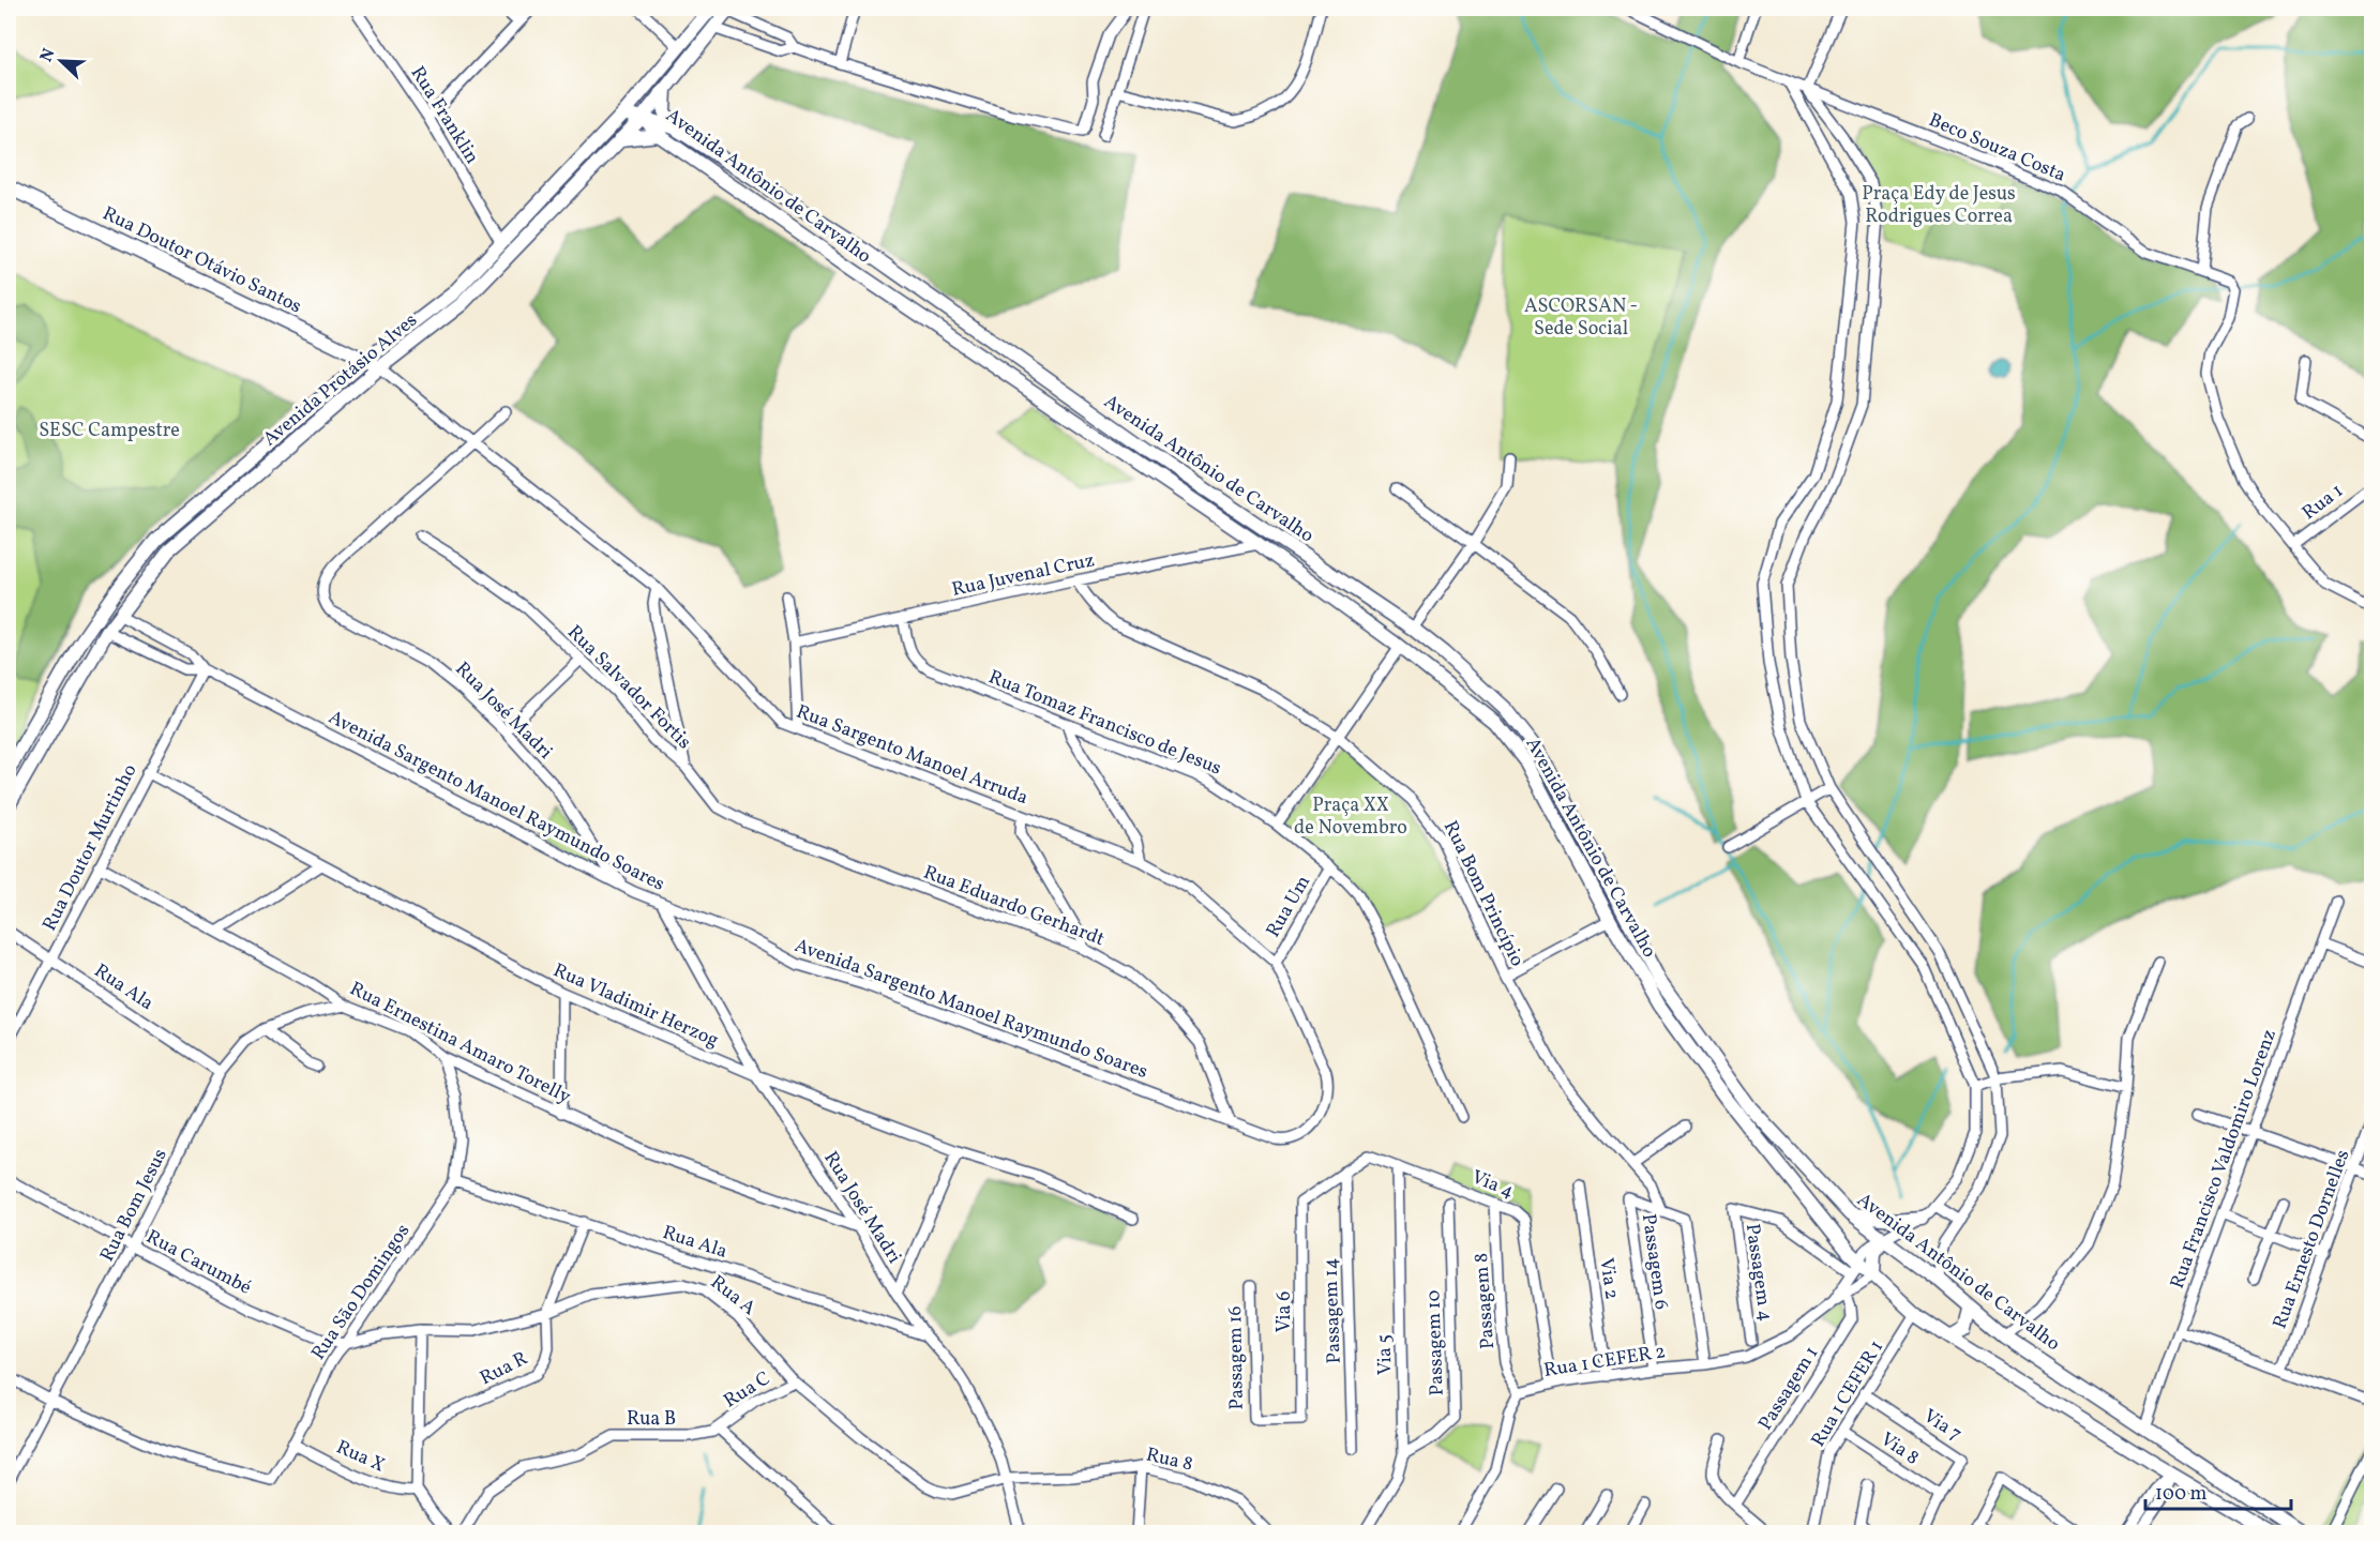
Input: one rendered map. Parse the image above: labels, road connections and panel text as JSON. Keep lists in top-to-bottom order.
{
  "streets": {
    "main road": ["Avenida Antônio de Carvalho", "Rua Doutor Otávio Santos", "Avenida Protásio Alves"],
    "street": [
      "Rua Franklin",
      "Beco Souza Costa",
      "Rua 1",
      "Rua Juvenal Cruz",
      "Rua Salvador Fortis",
      "Rua José Madri",
      "Rua Tomaz Francisco de Jesus",
      "Rua Sargento Manoel Arruda",
      "Avenida Sargento Manoel Raymundo Soares",
      "Rua Doutor Murtinho",
      "Rua Bom Princípio",
      "Rua Eduardo Gerhardt",
      "Rua Um",
      "Rua Ala",
      "Rua Vladimir Herzog",
      "Rua Ernestina Amaro Torelly",
      "Rua Francisco Valdomiro Lorenz",
      "Via 4",
      "Rua Bom Jesus",
      "Rua Ernesto Dornelles",
      "Rua Carumbé",
      "Passagem 6",
      "Passagem 4",
      "Via 2",
      "Rua São Domingos",
      "Rua A",
      "Passagem 8",
      "Passagem 14",
      "Via 6",
      "Passagem 10",
      "Via 5",
      "Passagem 16",
      "Rua 1 CEFER 2",
      "Rua R",
      "Passagem 1",
      "Rua C",
      "Rua 1 CEFER 1",
      "Rua B",
      "Via 7",
      "Via 8",
      "Rua X",
      "Rua 8"
    ]
  },
  "crossings": [
    ["Rua Franklin", "Avenida Protásio Alves"],
    ["Beco Souza Costa", "Rua 1"],
    ["Avenida Antônio de Carvalho", "Avenida Protásio Alves"],
    ["Avenida Antônio de Carvalho", "Rua Juvenal Cruz"],
    ["Avenida Antônio de Carvalho", "Rua Francisco Valdomiro Lorenz"],
    ["Avenida Antônio de Carvalho", "Passagem 4"],
    ["Avenida Antônio de Carvalho", "Rua 1 CEFER 2"],
    ["Avenida Antônio de Carvalho", "Rua 1 CEFER 1"],
    ["Rua Doutor Otávio Santos", "Avenida Protásio Alves"],
    ["Rua Doutor Otávio Santos", "Rua Sargento Manoel Arruda"],
    ["Avenida Protásio Alves", "Rua Sargento Manoel Arruda"],
    ["Avenida Protásio Alves", "Avenida Sargento Manoel Raymundo Soares"],
    ["Rua Juvenal Cruz", "Rua Tomaz Francisco de Jesus"],
    ["Rua Juvenal Cruz", "Rua Bom Princípio"],
    ["Rua Salvador Fortis", "Rua Eduardo Gerhardt"],
    ["Rua José Madri", "Rua Sargento Manoel Arruda"],
    ["Rua José Madri", "Avenida Sargento Manoel Raymundo Soares"],
    ["Rua José Madri", "Rua Ala"],
    ["Rua José Madri", "Rua Vladimir Herzog"],
    ["Rua José Madri", "Rua Ernestina Amaro Torelly"],
    ["Rua José Madri", "Rua A"],
    ["Rua José Madri", "Rua 8"],
    ["Rua Tomaz Francisco de Jesus", "Rua Um"],
    ["Rua Sargento Manoel Arruda", "Avenida Sargento Manoel Raymundo Soares"],
    ["Rua Sargento Manoel Arruda", "Rua Um"],
    ["Avenida Sargento Manoel Raymundo Soares", "Rua Doutor Murtinho"],
    ["Avenida Sargento Manoel Raymundo Soares", "Rua Eduardo Gerhardt"],
    ["Rua Doutor Murtinho", "Rua Ala"],
    ["Rua Doutor Murtinho", "Rua Vladimir Herzog"],
    ["Rua Doutor Murtinho", "Rua Ernestina Amaro Torelly"],
    ["Rua Bom Princípio", "Passagem 6"],
    ["Rua Ala", "Rua Bom Jesus"],
    ["Rua Ala", "Rua São Domingos"],
    ["Rua Ala", "Rua R"],
    ["Rua Ernestina Amaro Torelly", "Rua Bom Jesus"],
    ["Via 4", "Passagem 8"],
    ["Via 4", "Passagem 14"],
    ["Via 4", "Via 6"],
    ["Via 4", "Via 5"],
    ["Via 4", "Rua 1 CEFER 2"],
    ["Rua Bom Jesus", "Rua Carumbé"],
    ["Rua Bom Jesus", "Rua São Domingos"],
    ["Rua Carumbé", "Rua São Domingos"],
    ["Rua Carumbé", "Rua A"],
    ["Passagem 6", "Rua 1 CEFER 2"],
    ["Passagem 4", "Rua 1 CEFER 2"],
    ["Via 2", "Rua 1 CEFER 2"],
    ["Rua São Domingos", "Rua A"],
    ["Rua São Domingos", "Rua X"],
    ["Rua A", "Rua R"],
    ["Rua A", "Rua C"],
    ["Rua A", "Rua 8"],
    ["Passagem 8", "Rua 1 CEFER 2"],
    ["Via 6", "Passagem 16"],
    ["Passagem 10", "Via 5"],
    ["Rua 1 CEFER 2", "Passagem 1"],
    ["Rua C", "Rua B"],
    ["Rua 1 CEFER 1", "Via 7"],
    ["Rua 1 CEFER 1", "Via 8"],
    ["Via 7", "Via 8"]
  ],
  "parks": [
    "Praça Edy de Jesus Rodrigues Correa",
    "ASCORSAN - Sede Social",
    "SESC Campestre",
    "Praça XX de Novembro"
  ],
  "scale_bar": "100 m",
  "north": "top left"
}
